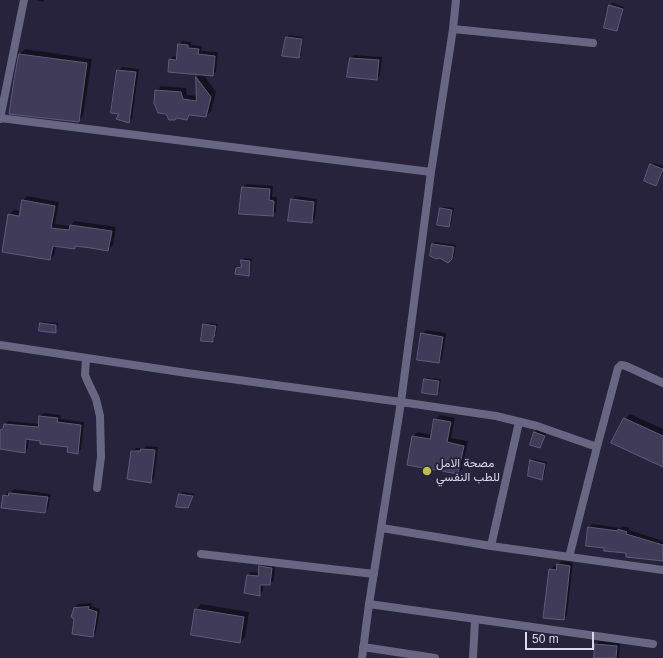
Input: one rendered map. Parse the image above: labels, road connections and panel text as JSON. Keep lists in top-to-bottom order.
{
  "places": ["مصحة الامل للطب النفسي"],
  "scale_bar": "50 m"
}
